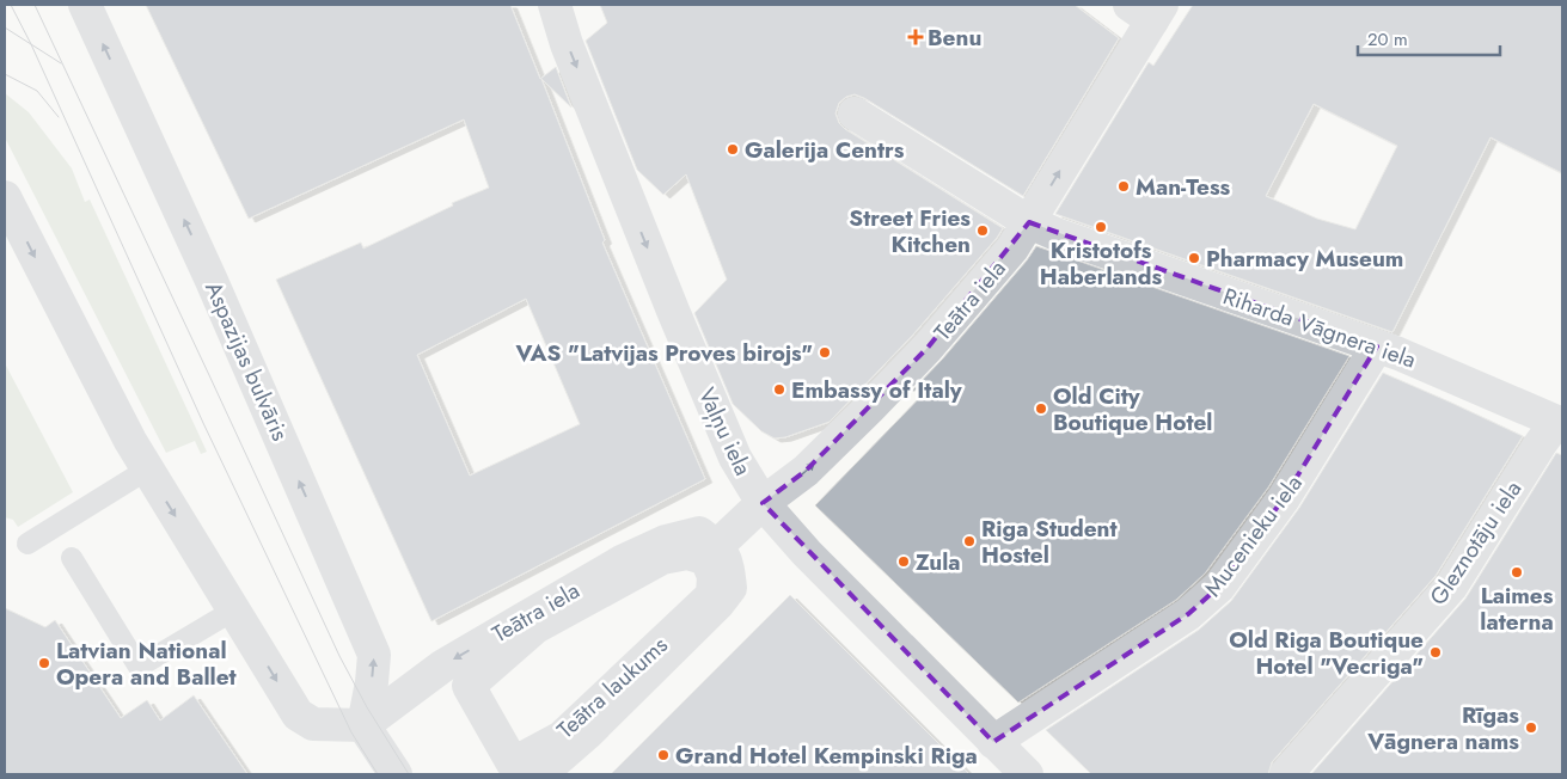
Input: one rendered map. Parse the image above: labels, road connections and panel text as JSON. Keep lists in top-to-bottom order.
{
  "streets": {
    "street": [
      "Teātra iela",
      "Riharda Vāgnera iela",
      "Aspazijas bulvāris",
      "Vaļņu iela",
      "Mucenieku iela",
      "Gleznotāju iela",
      "Teātra laukums"
    ]
  },
  "crossings": [
    ["Teātra iela", "Riharda Vāgnera iela"],
    ["Teātra iela", "Aspazijas bulvāris"],
    ["Teātra iela", "Vaļņu iela"],
    ["Riharda Vāgnera iela", "Mucenieku iela"],
    ["Riharda Vāgnera iela", "Gleznotāju iela"],
    ["Vaļņu iela", "Mucenieku iela"]
  ],
  "one_way": ["Vaļņu iela"],
  "places": {
    "health": ["Benu"],
    "other": [
      "Galerija Centrs",
      "Man-Tess",
      "Kristotofs Haberlands",
      "Street Fries Kitchen",
      "Pharmacy Museum",
      "VAS \"Latvijas Proves birojs\"",
      "Embassy of Italy",
      "Old City Boutique Hotel",
      "Riga Student Hostel",
      "Zula",
      "Laimes laterna",
      "Old Riga Boutique Hotel \"Vecriga\"",
      "Latvian National Opera and Ballet",
      "Rīgas Vāgnera nams",
      "Grand Hotel Kempinski Riga"
    ]
  },
  "scale_bar": "20 m"
}
